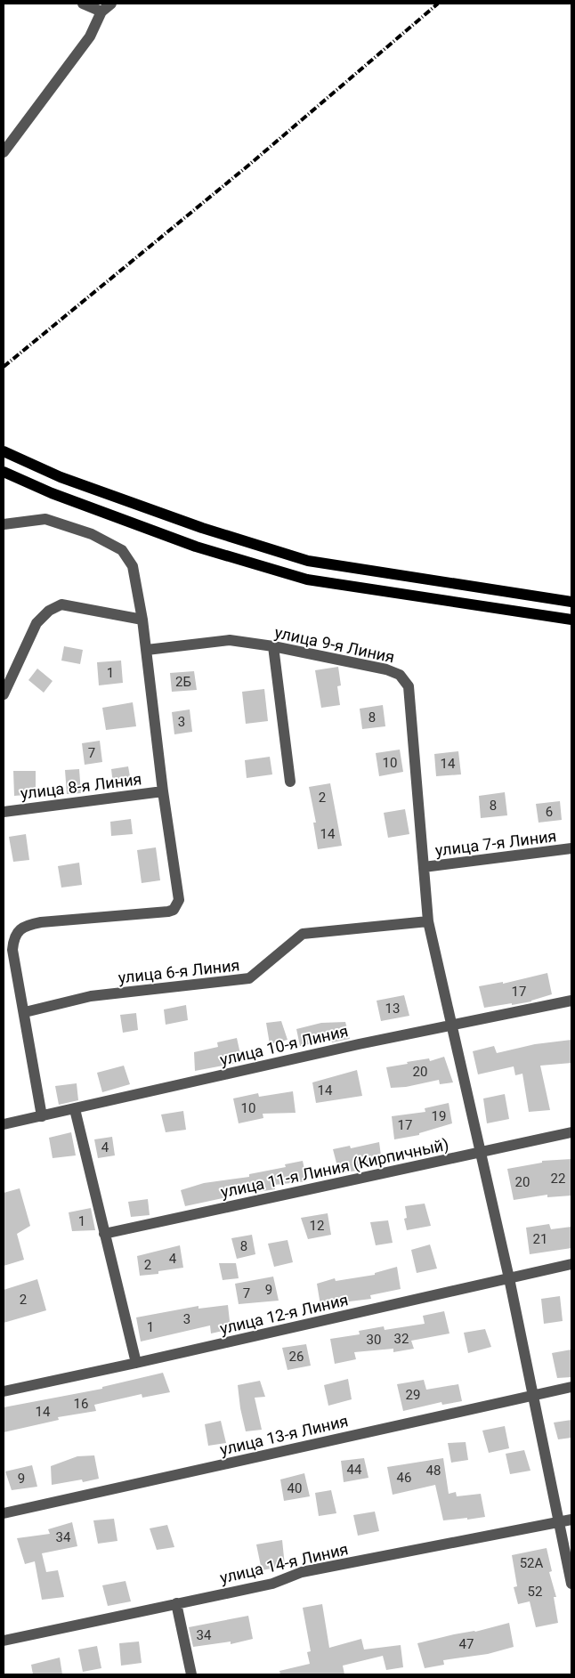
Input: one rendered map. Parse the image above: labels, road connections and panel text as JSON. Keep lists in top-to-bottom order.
{
  "streets": {
    "street": [
      "улица 9-я Линия",
      "улица 8-я Линия",
      "улица 7-я Линия",
      "улица 6-я Линия",
      "улица 10-я Линия",
      "улица 11-я Линия (Кирпичный)",
      "улица 12-я Линия",
      "улица 13-я Линия",
      "улица 14-я Линия"
    ]
  },
  "crossings": [
    ["улица 9-я Линия", "улица 7-я Линия"],
    ["улица 9-я Линия", "улица 6-я Линия"]
  ],
  "house_numbers": [
    "1",
    "2Б",
    "8",
    "3",
    "7",
    "10",
    "14",
    "2",
    "8",
    "6",
    "14",
    "17",
    "13",
    "20",
    "14",
    "10",
    "19",
    "17",
    "4",
    "22",
    "20",
    "1",
    "12",
    "21",
    "8",
    "4",
    "2",
    "9",
    "7",
    "2",
    "3",
    "1",
    "32",
    "30",
    "26",
    "29",
    "16",
    "14",
    "44",
    "48",
    "46",
    "9",
    "40",
    "34",
    "52А",
    "52",
    "34",
    "47"
  ]
}
